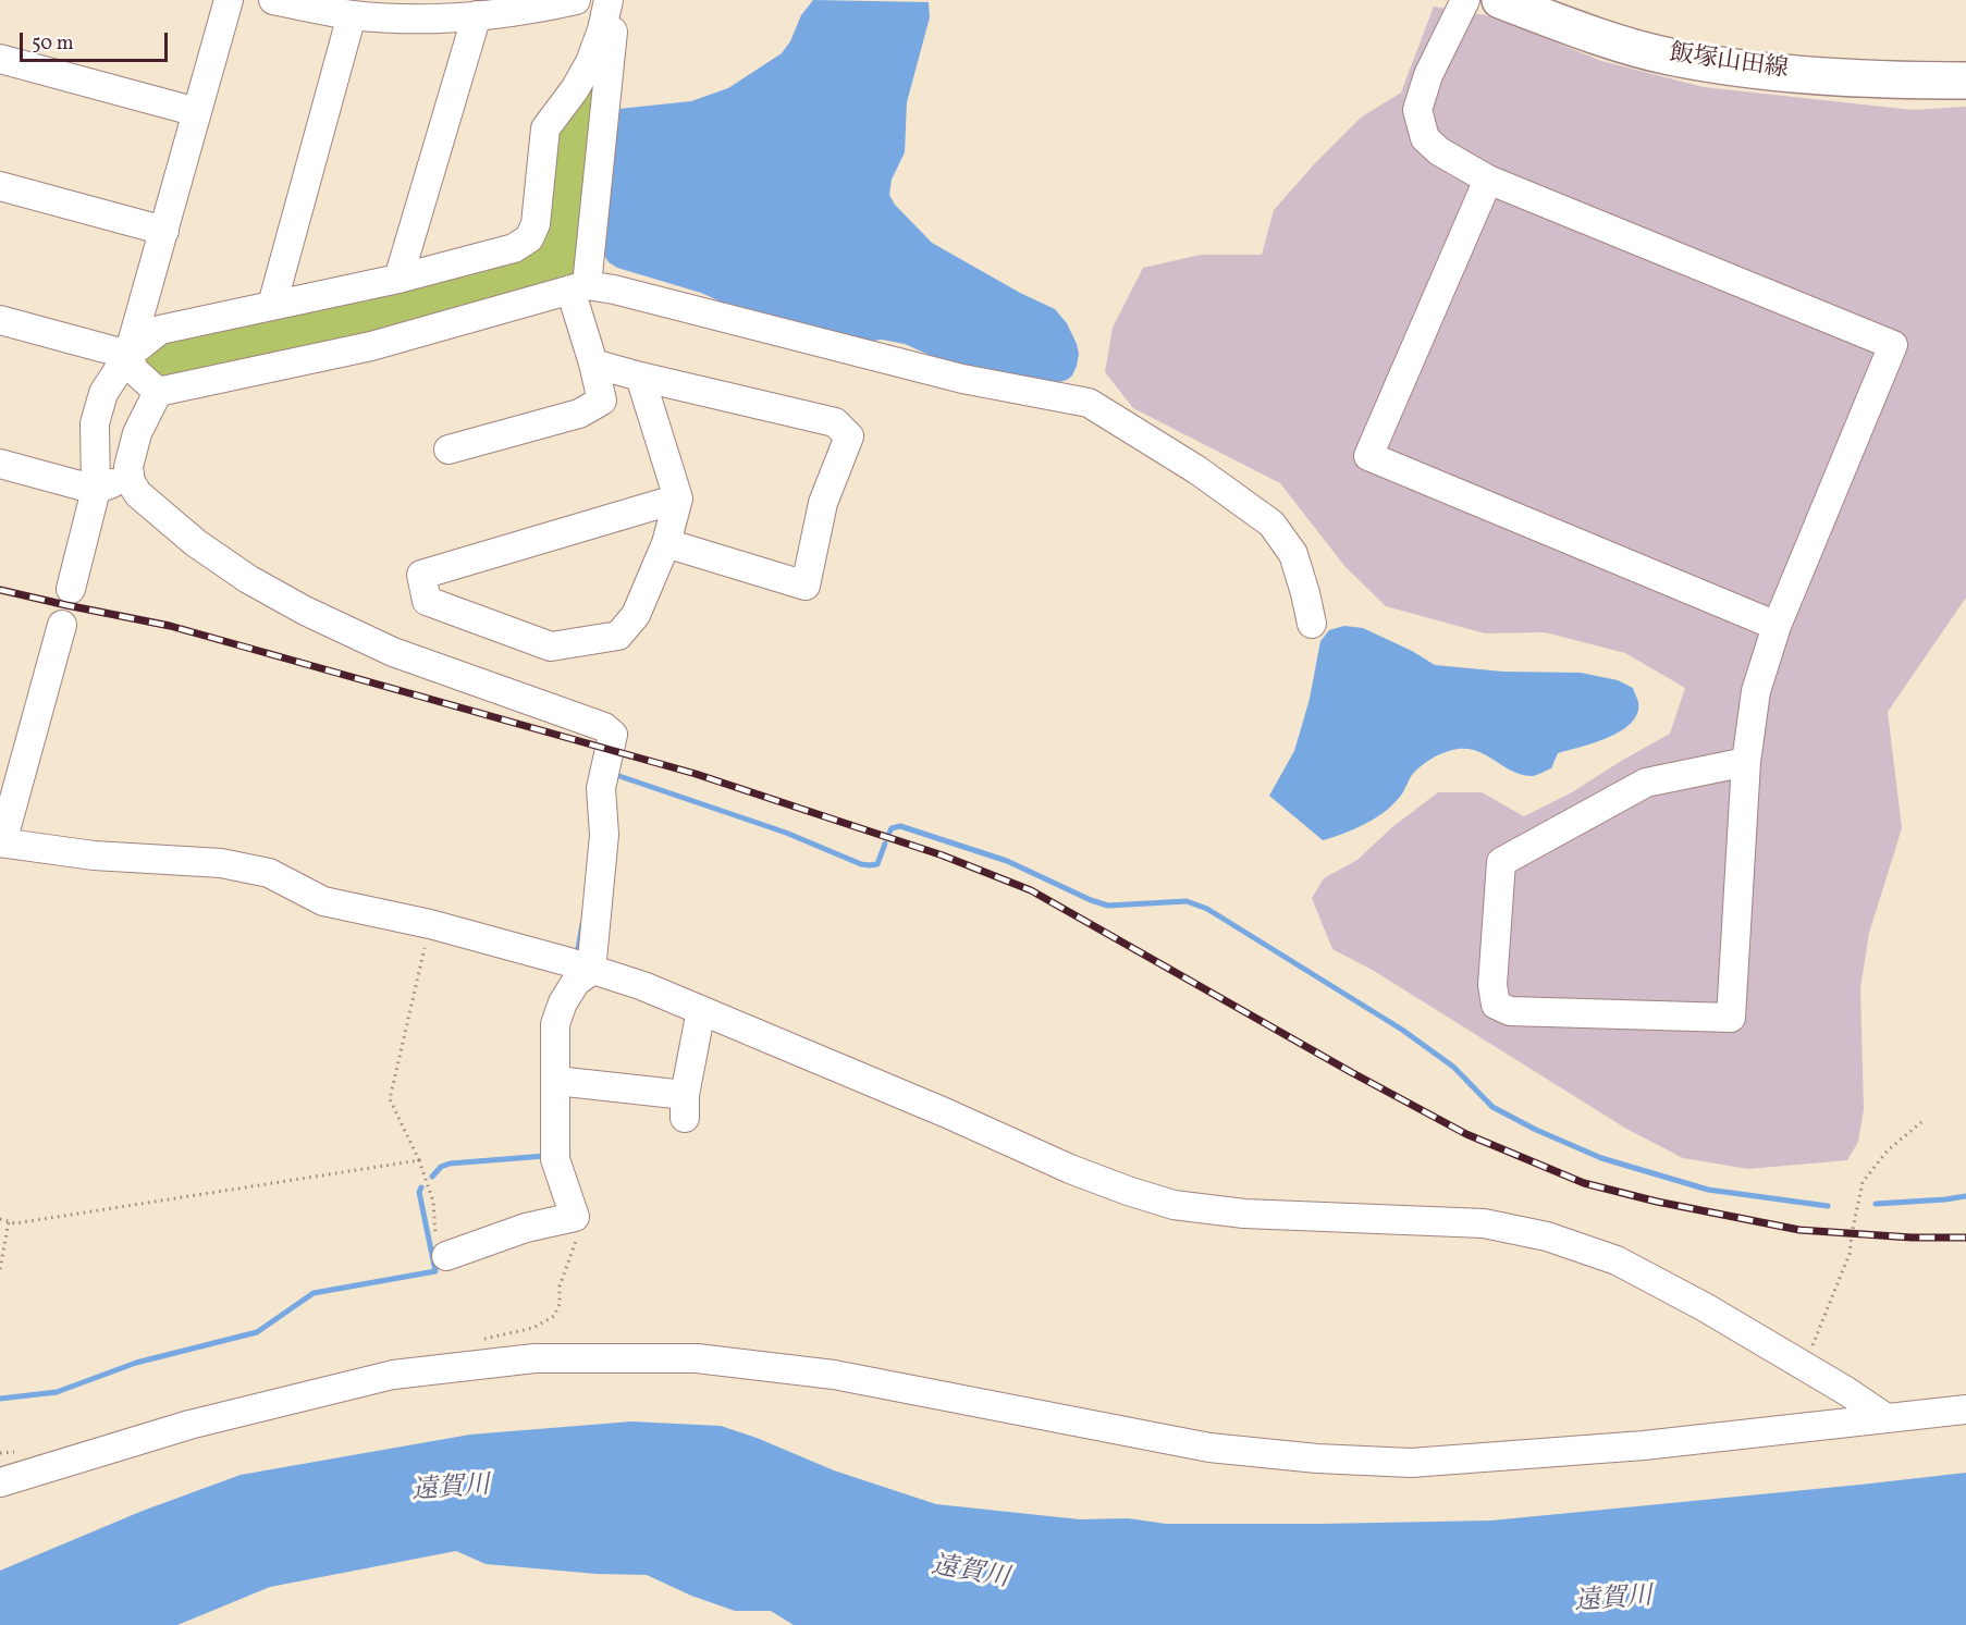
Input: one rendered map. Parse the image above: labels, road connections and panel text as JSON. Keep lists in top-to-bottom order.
{
  "streets": {
    "main road": ["飯塚山田線"]
  },
  "water": ["遠賀川"],
  "scale_bar": "50 m"
}
